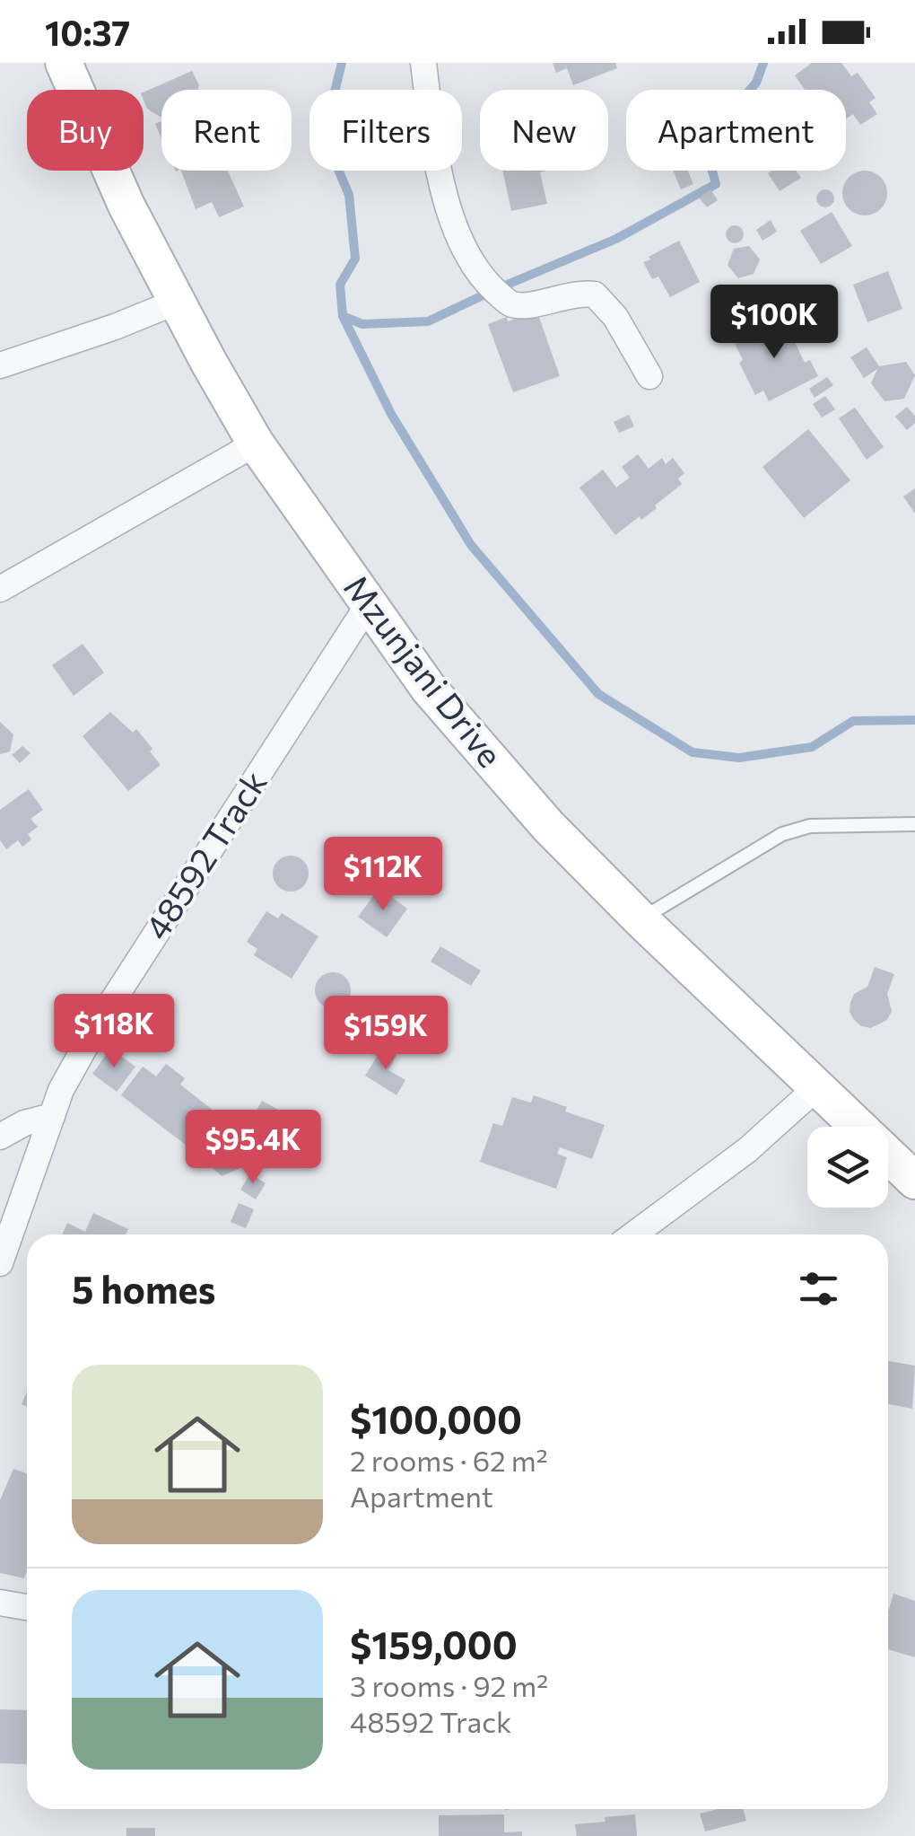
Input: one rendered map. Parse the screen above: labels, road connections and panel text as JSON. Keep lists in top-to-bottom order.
{
  "streets": {
    "main road": ["Mzunjani Drive"],
    "street": ["48592 Track"]
  },
  "crossings": [
    ["Mzunjani Drive", "48592 Track"]
  ],
  "page": {
    "status": "10:37",
    "chip": [
      "Buy",
      "Rent",
      "Filters",
      "New",
      "Apartment"
    ],
    "price": [
      "$100K",
      "$112K",
      "$118K",
      "$159K",
      "$95.4K"
    ],
    "heading": "5 homes",
    "list": [
      {
        "name": "$100,000",
        "note": "2 rooms · 62 m² · Apartment"
      },
      {
        "name": "$159,000",
        "note": "3 rooms · 92 m² · 48592 Track"
      }
    ]
  }
}
